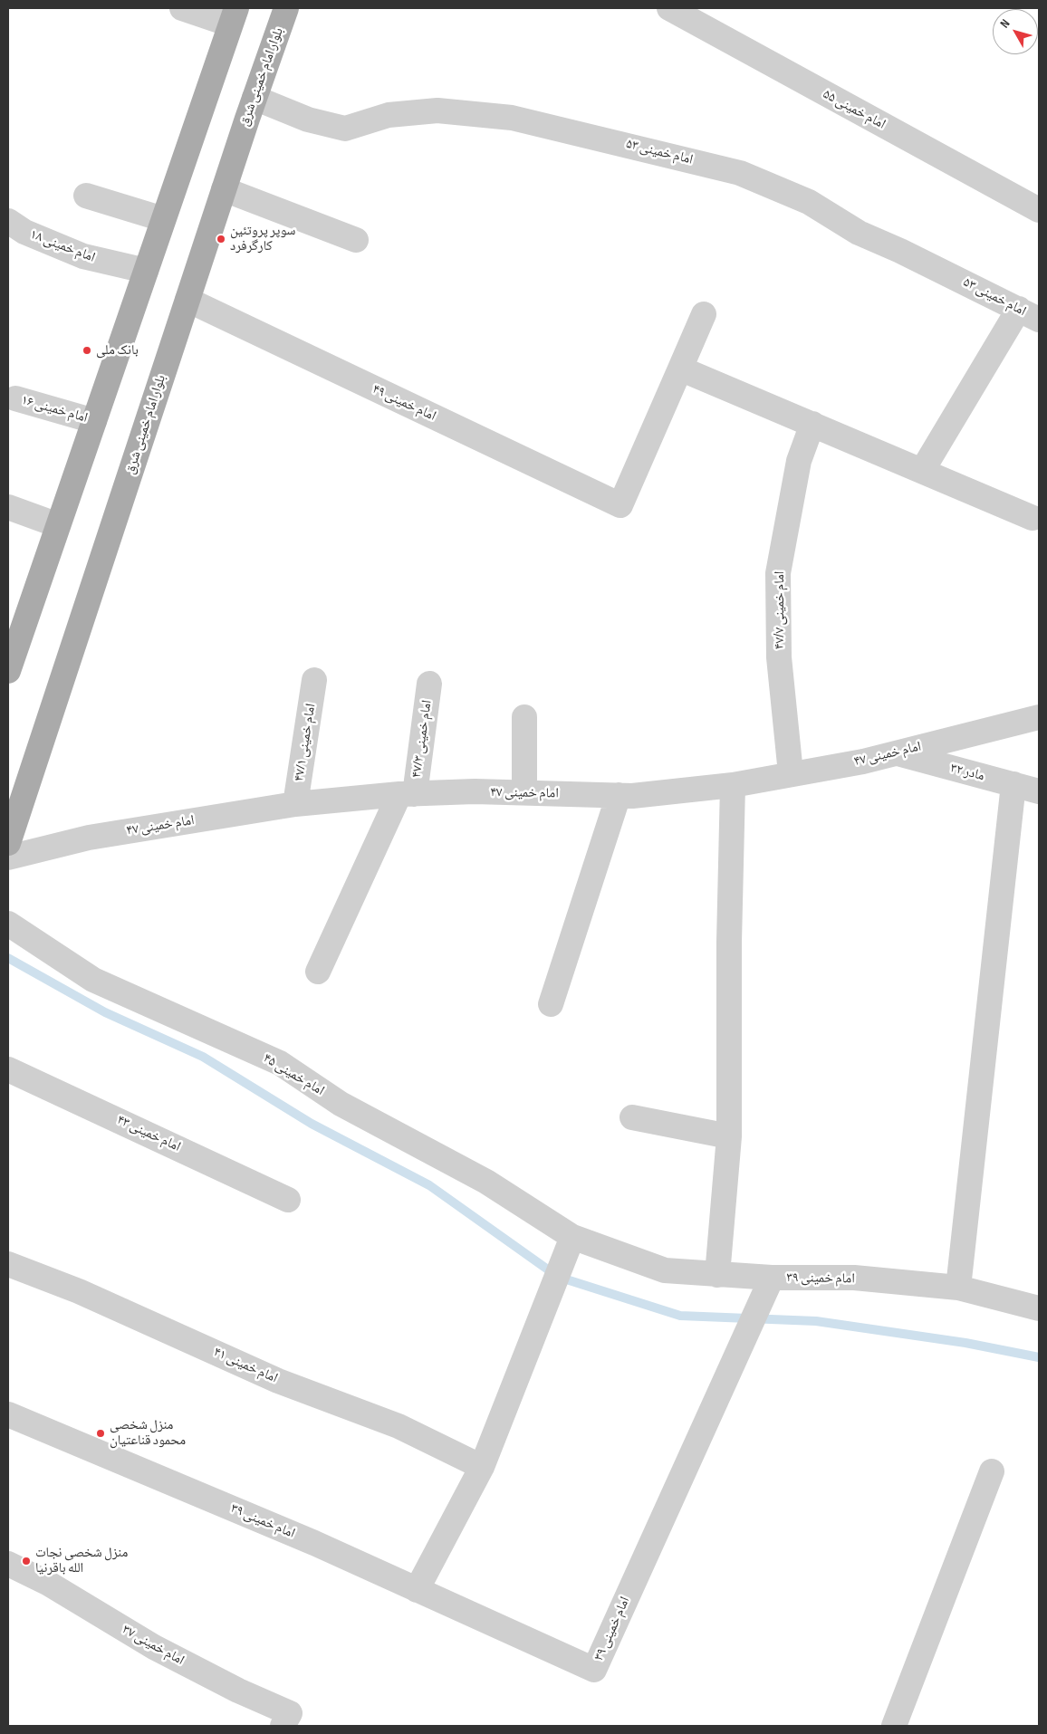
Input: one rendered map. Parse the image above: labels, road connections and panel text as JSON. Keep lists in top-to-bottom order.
{
  "streets": {
    "main road": ["بلوار امام خمینی شرق"],
    "street": [
      "امام خمینی ۵۵",
      "امام خمینی ۵۳",
      "امام خمینی ۱۸",
      "امام خمینی ۴۹",
      "امام خمینی ۱۶",
      "امام خمینی ۴۷/۷",
      "امام خمینی ۴۷/۳",
      "امام خمینی ۴۷/۱",
      "امام خمینی ۴۷",
      "مادر ۳۲",
      "امام خمینی ۴۵",
      "امام خمینی ۴۳",
      "امام خمینی ۳۹",
      "امام خمینی ۴۱",
      "امام خمینی ۳۷"
    ]
  },
  "crossings": [
    ["بلوار امام خمینی شرق", "امام خمینی ۵۳"],
    ["بلوار امام خمینی شرق", "امام خمینی ۴۹"],
    ["امام خمینی ۴۷/۷", "امام خمینی ۴۷"],
    ["امام خمینی ۴۷/۳", "امام خمینی ۴۷"],
    ["امام خمینی ۴۷/۱", "امام خمینی ۴۷"],
    ["امام خمینی ۴۷", "مادر ۳۲"],
    ["امام خمینی ۴۵", "امام خمینی ۳۹"]
  ],
  "places": [
    "سوپر پروتئین کارگرفرد",
    "بانک ملی",
    "منزل شخصی محمود قناعتیان",
    "منزل شخصی نجات الله باقرنیا"
  ],
  "north": "top left"
}
